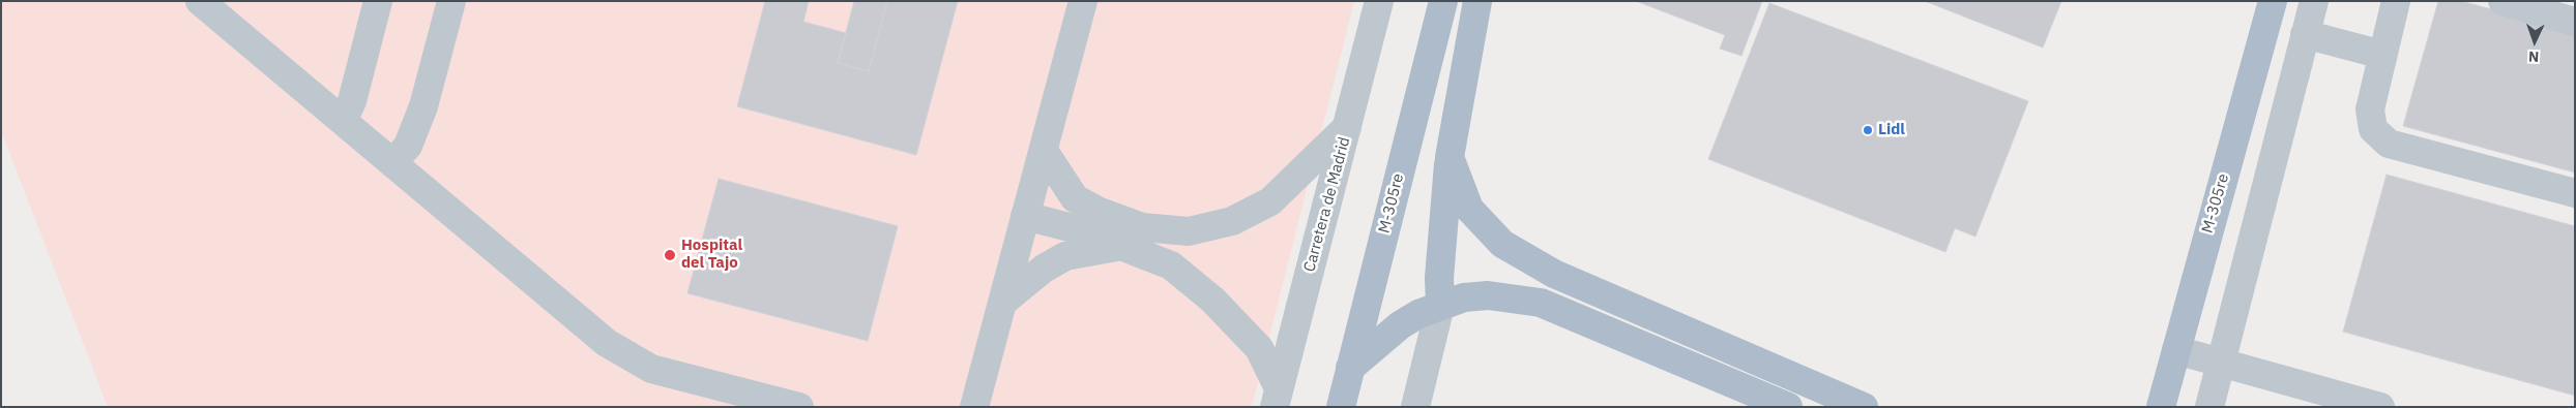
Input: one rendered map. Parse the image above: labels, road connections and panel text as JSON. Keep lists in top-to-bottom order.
{
  "streets": {
    "main road": ["M-305re"],
    "lane": ["Carretera de Madrid"]
  },
  "places": ["Lidl", "Hospital del Tajo"],
  "north": "bottom"
}
